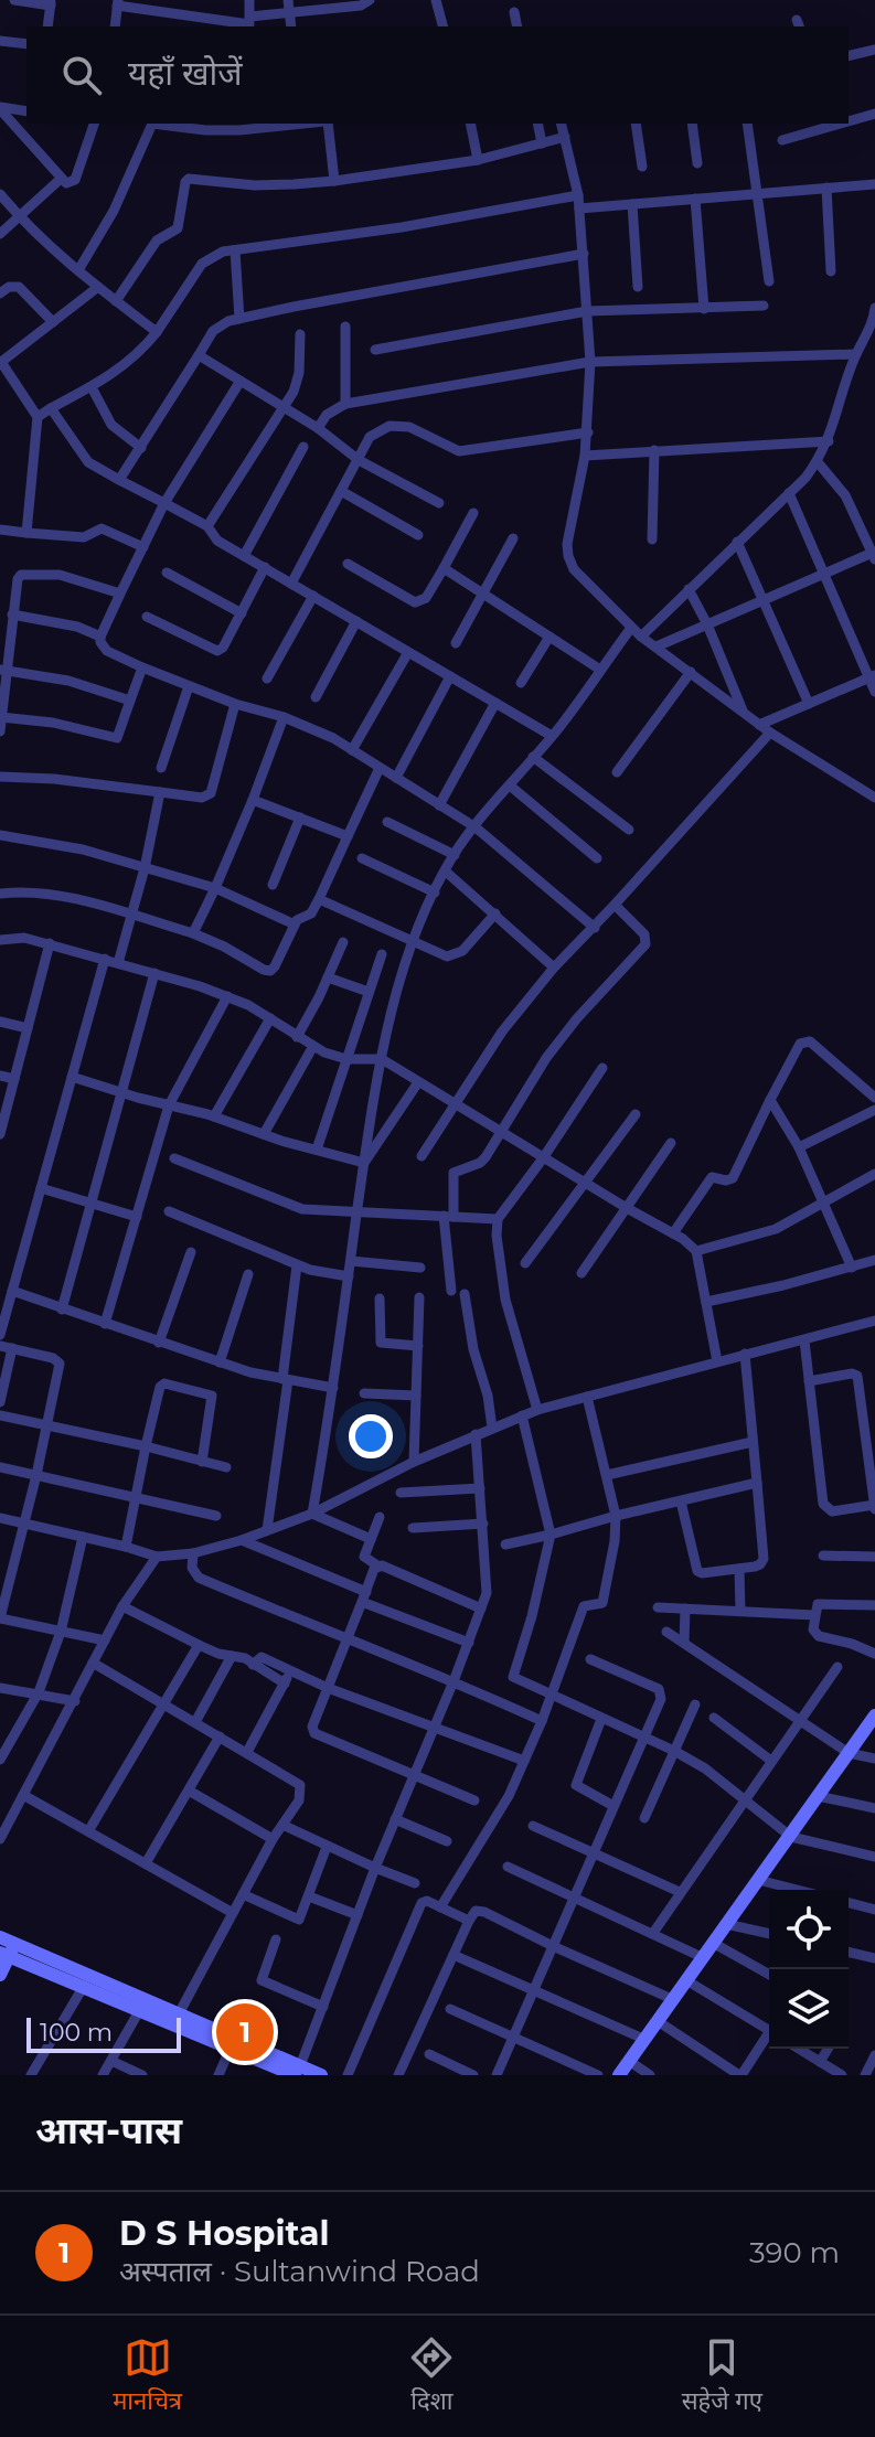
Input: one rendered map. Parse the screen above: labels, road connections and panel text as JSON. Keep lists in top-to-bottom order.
{
  "scale_bar": "100 m",
  "page": {
    "search": "यहाँ खोजें",
    "pins": "1",
    "scale": "100 m",
    "heading": "आस-पास",
    "list": [
      {
        "mark": "1",
        "name": "D S Hospital",
        "note": "अस्पताल · Sultanwind Road",
        "value": "390 m"
      }
    ],
    "nav": ["मानचित्र", "दिशा", "सहेजे गए"]
  }
}
